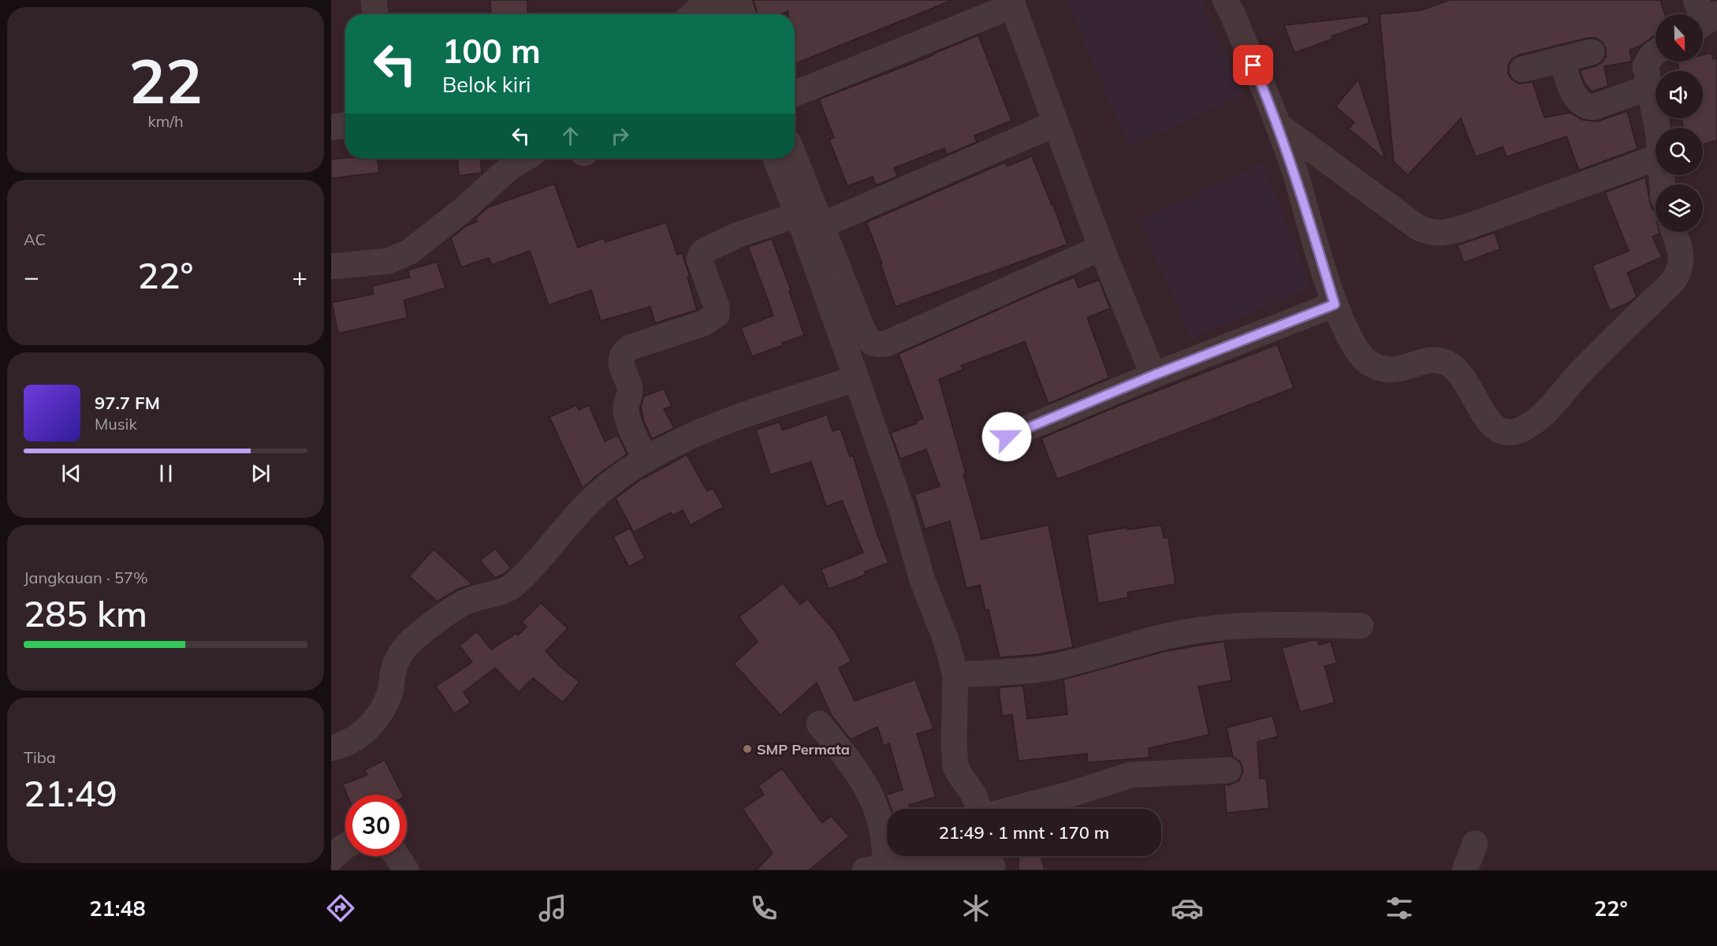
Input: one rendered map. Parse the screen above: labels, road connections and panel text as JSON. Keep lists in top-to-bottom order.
{
  "places": ["SMP Permata"],
  "north": "bottom",
  "page": {
    "tile": [
      ["22", "km/h"],
      "AC",
      ["Jangkauan · 57%", "285 km"],
      ["Tiba", "21:49"]
    ],
    "turn": ["100 m", "Belok kiri"],
    "heat": ["−", "22°", "+"],
    "song": ["97.7 FM", "Musik"],
    "limit": "30",
    "trip": "21:49 · 1 mnt · 170 m",
    "tabs": ["21:48", "22°"]
  }
}
